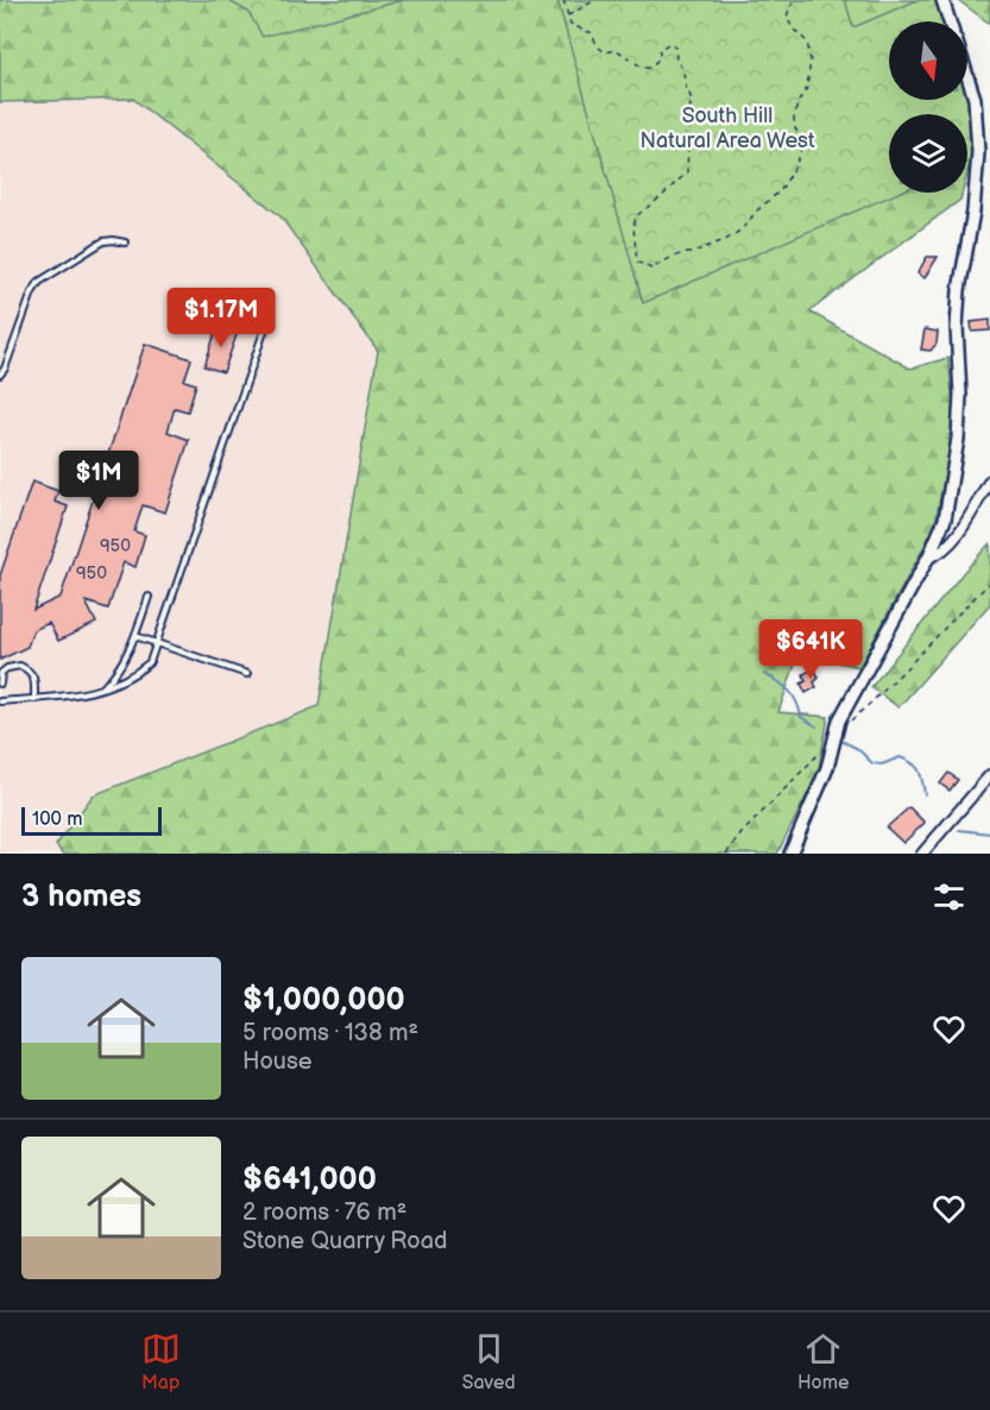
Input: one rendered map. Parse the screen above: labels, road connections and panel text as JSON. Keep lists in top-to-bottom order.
{
  "parks": ["South Hill Natural Area West"],
  "house_numbers": ["950", "950"],
  "scale_bar": "100 m",
  "north": "bottom",
  "page": {
    "price": ["$1.17M", "$1M", "$641K"],
    "scale": "100 m",
    "heading": "3 homes",
    "list": [
      {
        "name": "$1,000,000",
        "note": "5 rooms · 138 m² · House"
      },
      {
        "name": "$641,000",
        "note": "2 rooms · 76 m² · Stone Quarry Road"
      }
    ],
    "tabs": ["Map", "Saved", "Home"]
  }
}
